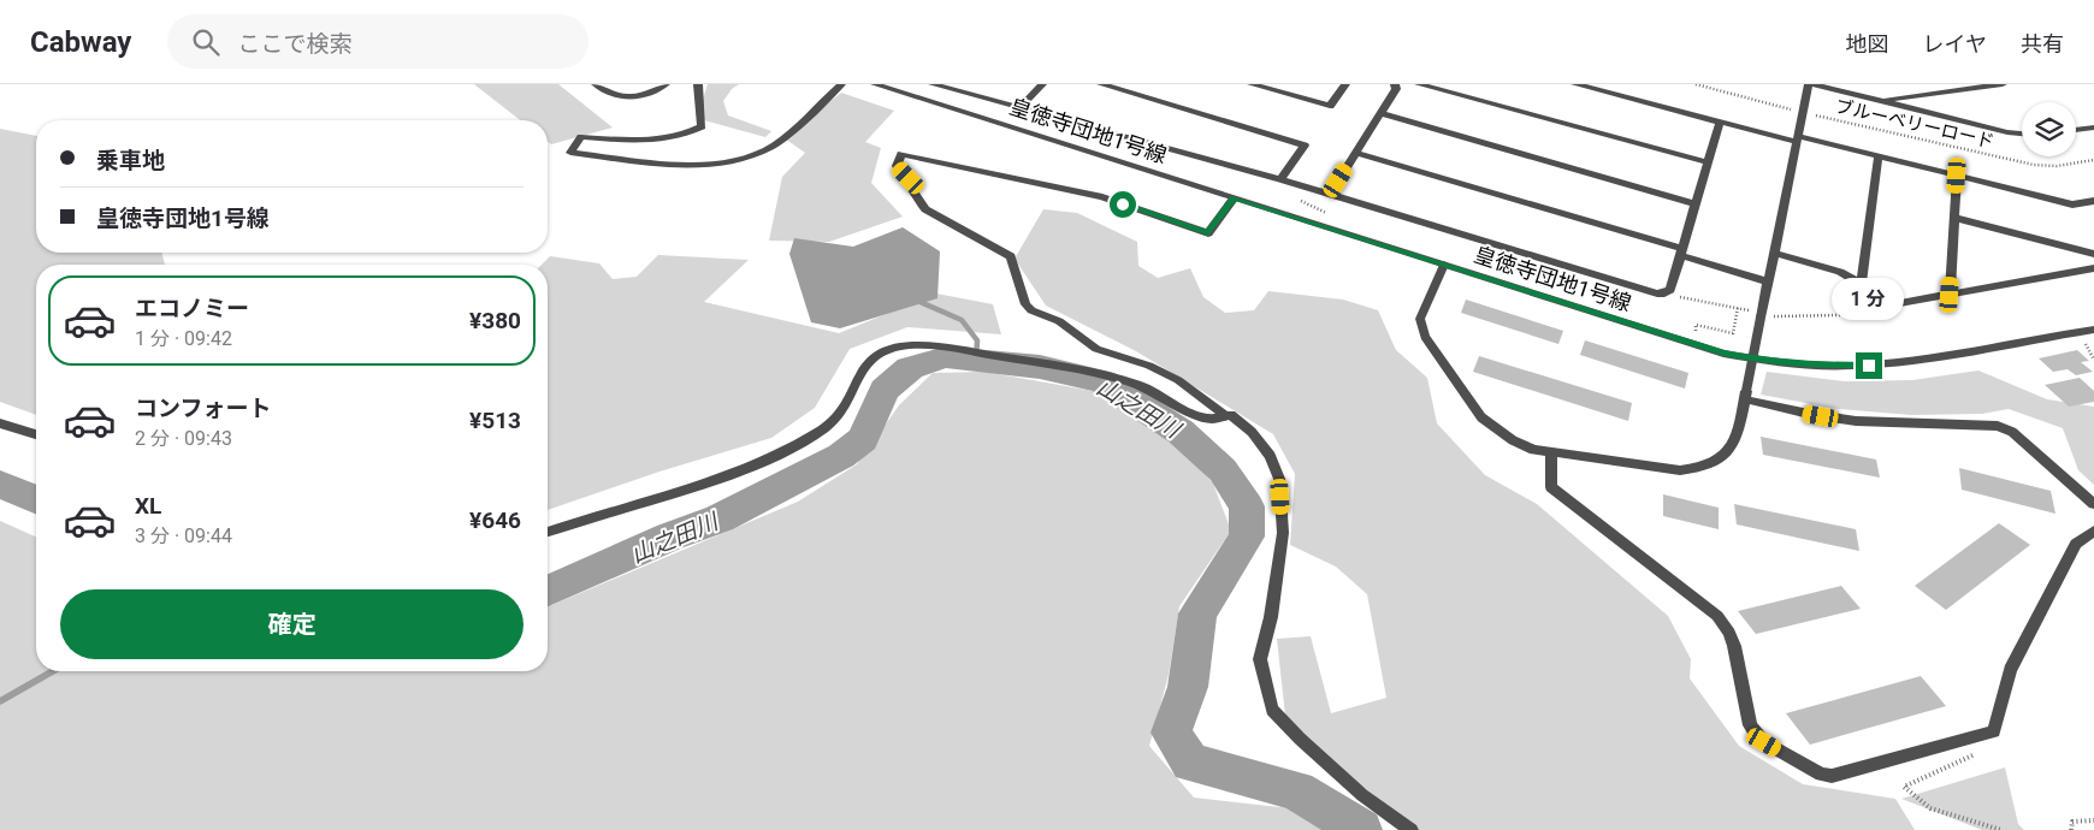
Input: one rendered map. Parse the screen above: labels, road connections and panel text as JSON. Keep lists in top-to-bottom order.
{
  "streets": {
    "street": ["皇徳寺団地1号線"],
    "path": ["ブルーベリーロード"]
  },
  "water": ["山之田川"],
  "page": {
    "header": "Cabway",
    "search": "ここで検索",
    "nav": ["地図", "レイヤ", "共有"],
    "banner": ["乗車地", "皇徳寺団地1号線"],
    "list": [
      {
        "name": "エコノミー",
        "note": "1 分 · 09:42",
        "value": "¥380"
      },
      {
        "name": "コンフォート",
        "note": "2 分 · 09:43",
        "value": "¥513"
      },
      {
        "name": "XL",
        "note": "3 分 · 09:44",
        "value": "¥646"
      }
    ],
    "bubble": "1 分",
    "buttons": "確定"
  }
}
